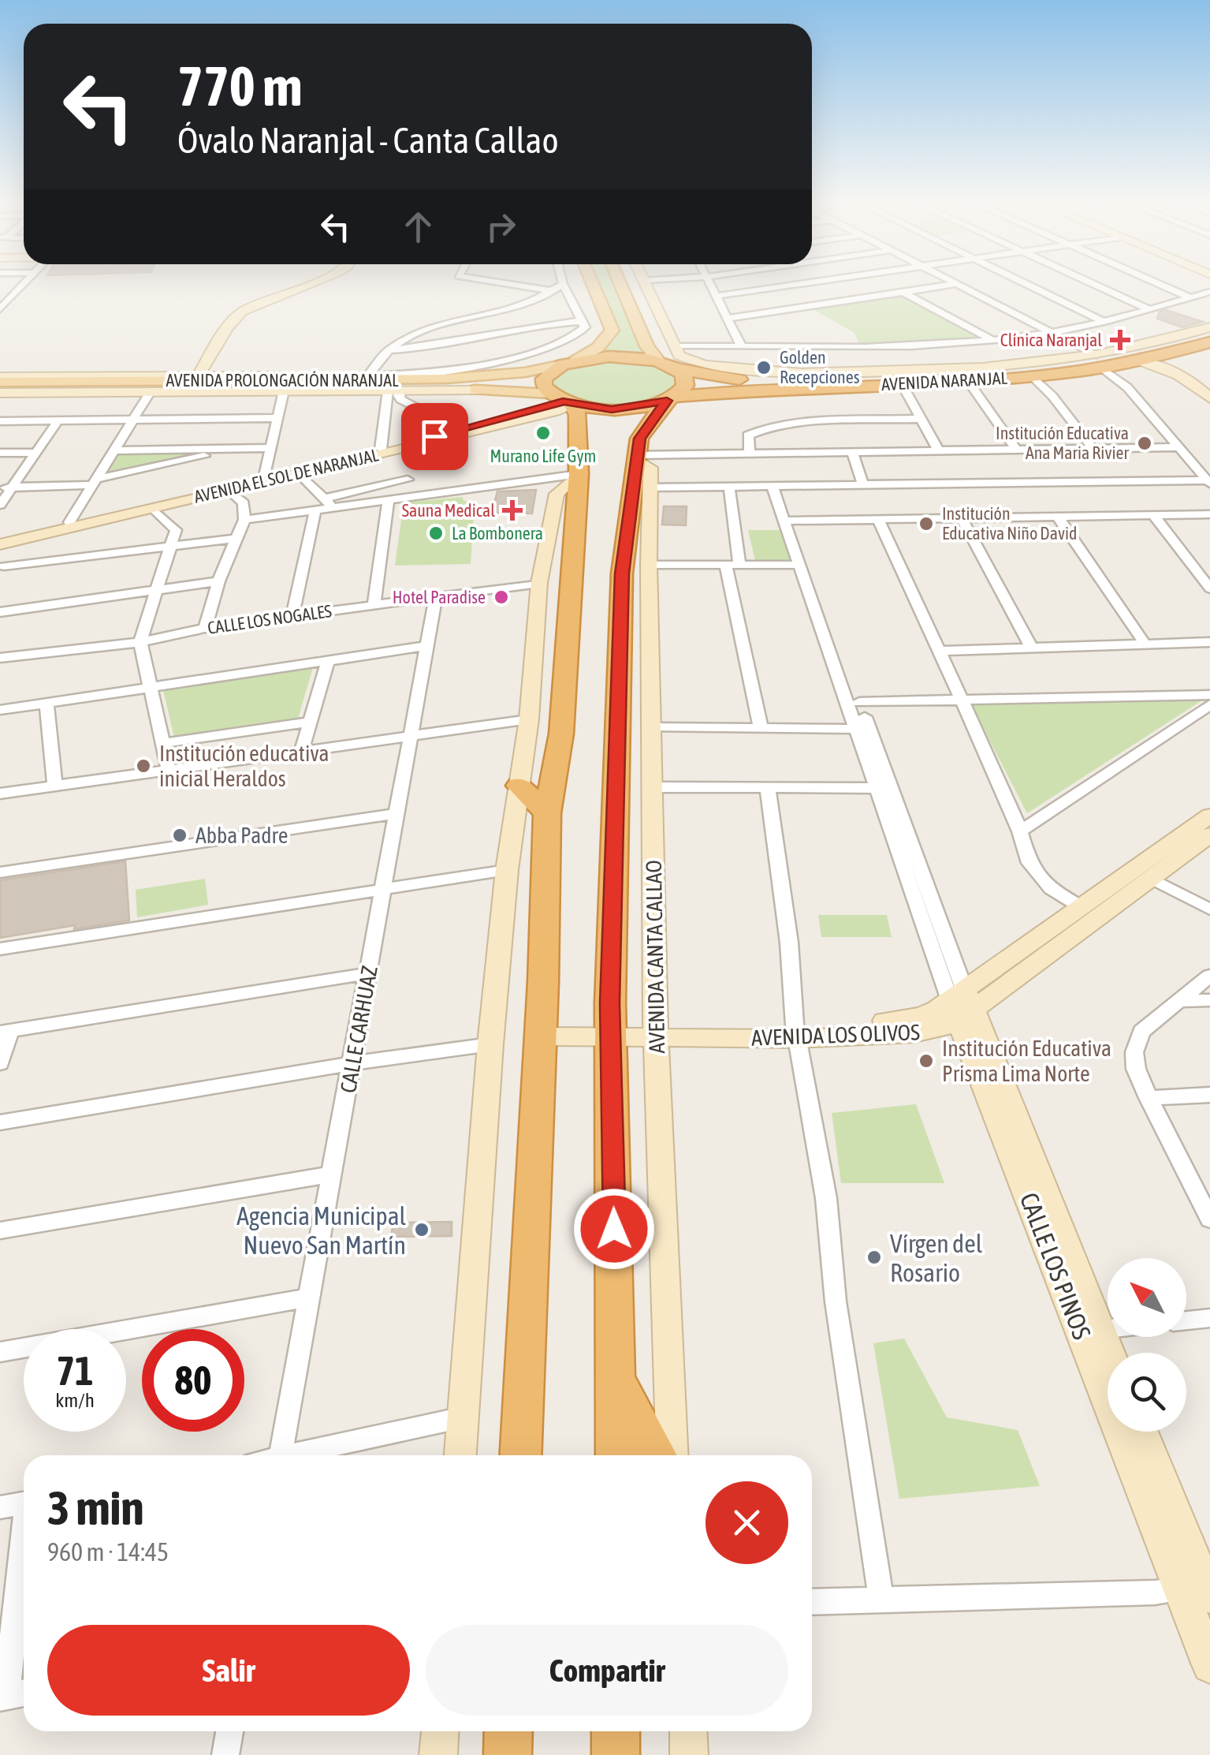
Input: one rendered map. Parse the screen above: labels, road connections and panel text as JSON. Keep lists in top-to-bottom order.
{
  "streets": {
    "highway": ["AVENIDA NARANJAL", "AVENIDA CANTA CALLAO"],
    "main road": ["AVENIDA PROLONGACIÓN NARANJAL"],
    "street": [
      "AVENIDA EL SOL DE NARANJAL",
      "CALLE LOS NOGALES",
      "CALLE CARHUAZ",
      "AVENIDA LOS OLIVOS",
      "CALLE LOS PINOS"
    ]
  },
  "crossings": [
    ["AVENIDA PROLONGACIÓN NARANJAL", "AVENIDA NARANJAL"],
    ["AVENIDA PROLONGACIÓN NARANJAL", "AVENIDA EL SOL DE NARANJAL"],
    ["AVENIDA NARANJAL", "AVENIDA EL SOL DE NARANJAL"],
    ["AVENIDA NARANJAL", "AVENIDA CANTA CALLAO"],
    ["CALLE LOS NOGALES", "CALLE CARHUAZ"],
    ["AVENIDA CANTA CALLAO", "AVENIDA LOS OLIVOS"],
    ["AVENIDA LOS OLIVOS", "CALLE LOS PINOS"]
  ],
  "places": {
    "health": ["Clínica Naranjal", "Sauna Medical"],
    "other": [
      "Golden Recepciones",
      "Murano Life Gym",
      "Institución Educativa Ana Maria Rivier",
      "Institución Educativa Niño David",
      "La Bombonera",
      "Hotel Paradise",
      "Institución educativa inicial Heraldos",
      "Abba Padre",
      "Institución Educativa Prisma Lima Norte",
      "Agencia Municipal Nuevo San Martín",
      "Vírgen del Rosario"
    ]
  },
  "north": "top left",
  "page": {
    "turn": ["770 m", "Óvalo Naranjal - Canta Callao"],
    "speed": "71 km/h",
    "limit": "80",
    "heading": ["3 min", "960 m · 14:45"],
    "buttons": ["Salir", "Compartir"]
  }
}
